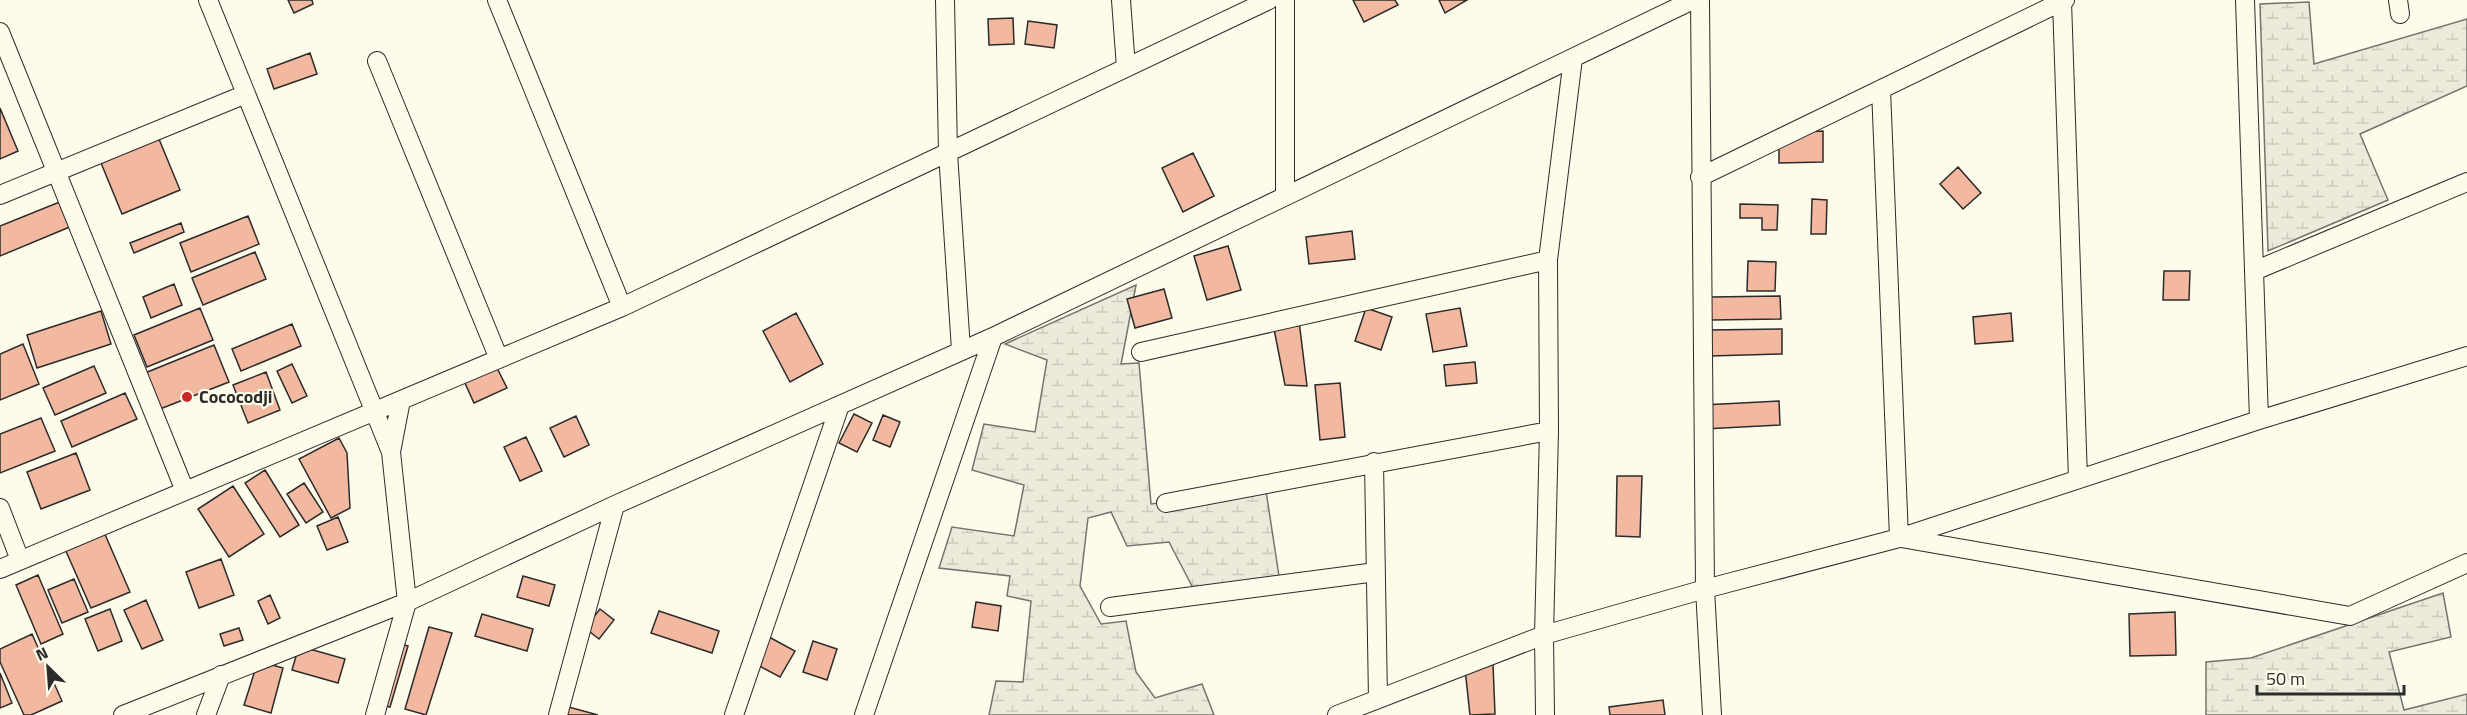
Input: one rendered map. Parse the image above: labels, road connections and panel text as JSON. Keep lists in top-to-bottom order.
{
  "places": ["Cococodji"],
  "scale_bar": "50 m",
  "north": "top left"
}
